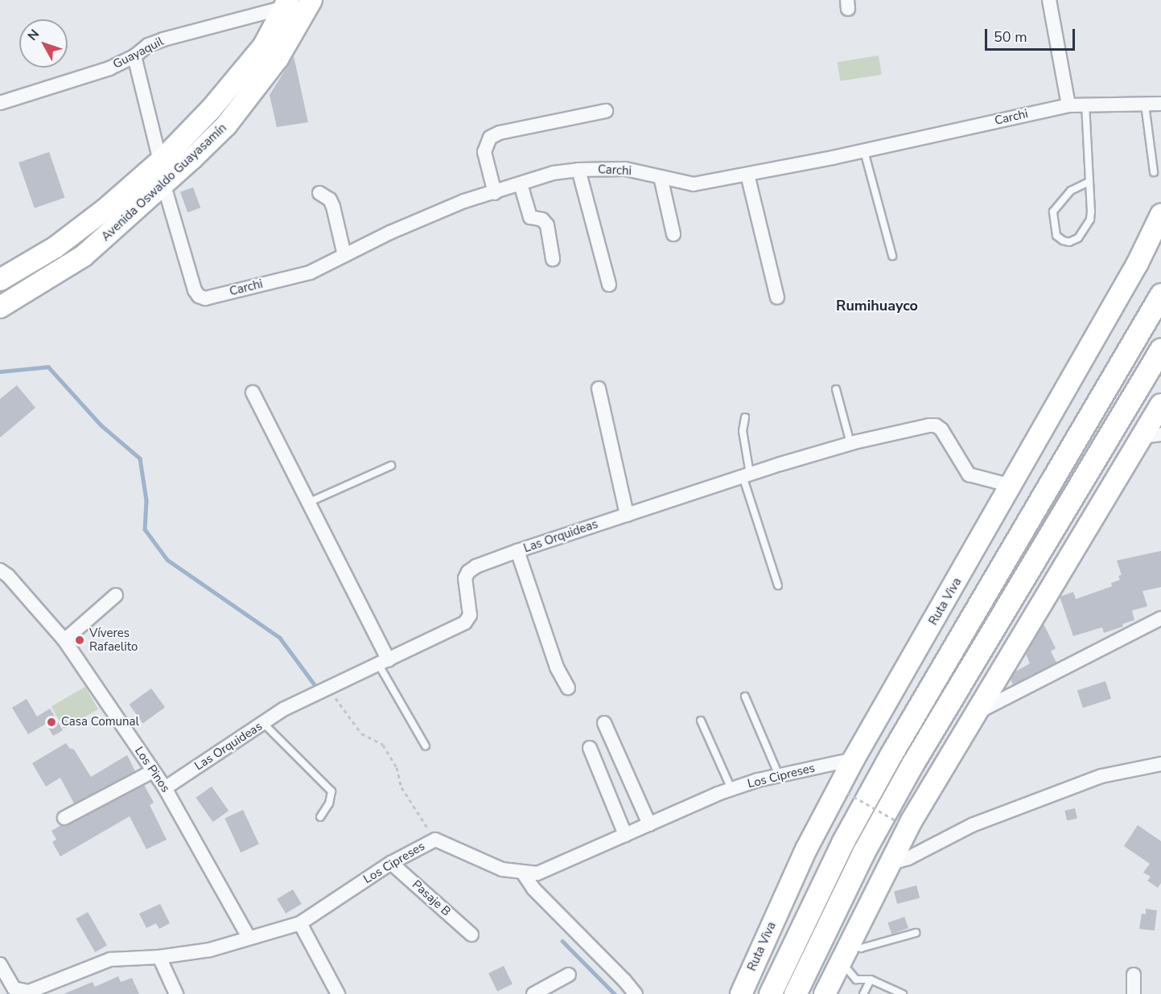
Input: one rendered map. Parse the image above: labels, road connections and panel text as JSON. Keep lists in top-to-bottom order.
{
  "streets": {
    "main road": ["Avenida Oswaldo Guayasamín", "Ruta Viva"],
    "street": [
      "Guayaquil",
      "Carchi",
      "Las Orquideas",
      "Los Pinos",
      "Los Cipreses",
      "Pasaje B"
    ]
  },
  "crossings": [
    ["Guayaquil", "Avenida Oswaldo Guayasamín"],
    ["Carchi", "Avenida Oswaldo Guayasamín"],
    ["Las Orquideas", "Ruta Viva"],
    ["Las Orquideas", "Los Pinos"],
    ["Ruta Viva", "Los Cipreses"],
    ["Los Pinos", "Los Cipreses"],
    ["Los Cipreses", "Pasaje B"]
  ],
  "districts": ["Rumihuayco"],
  "places": ["Víveres Rafaelito", "Casa Comunal"],
  "scale_bar": "50 m",
  "north": "top left"
}
